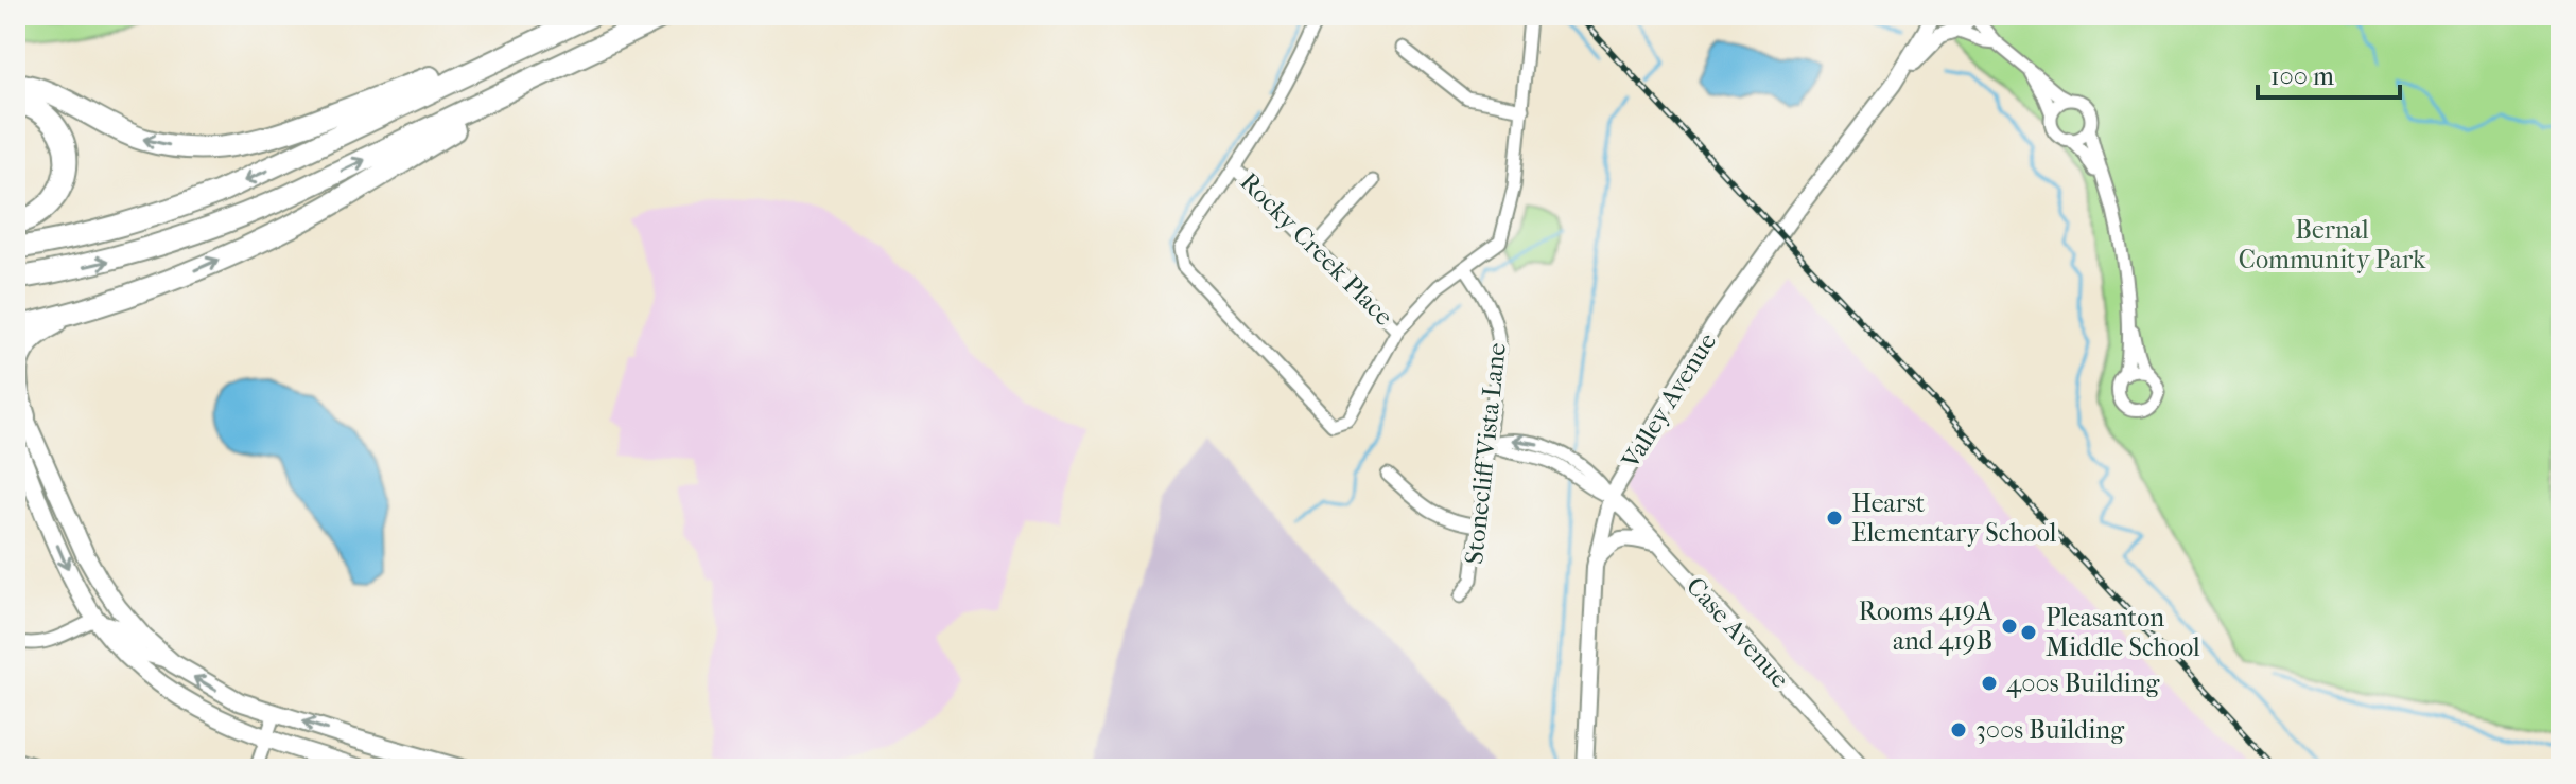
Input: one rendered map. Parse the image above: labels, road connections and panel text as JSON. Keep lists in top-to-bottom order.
{
  "streets": {
    "street": [
      "Rocky Creek Place",
      "Valley Avenue",
      "Stonecliff Vista Lane",
      "Case Avenue"
    ]
  },
  "crossings": [
    ["Valley Avenue", "Case Avenue"],
    ["Stonecliff Vista Lane", "Case Avenue"]
  ],
  "parks": ["Bernal Community Park"],
  "places": [
    "Hearst Elementary School",
    "Rooms 419A and 419B",
    "Pleasanton Middle School",
    "400s Building",
    "300s Building"
  ],
  "scale_bar": "100 m"
}
